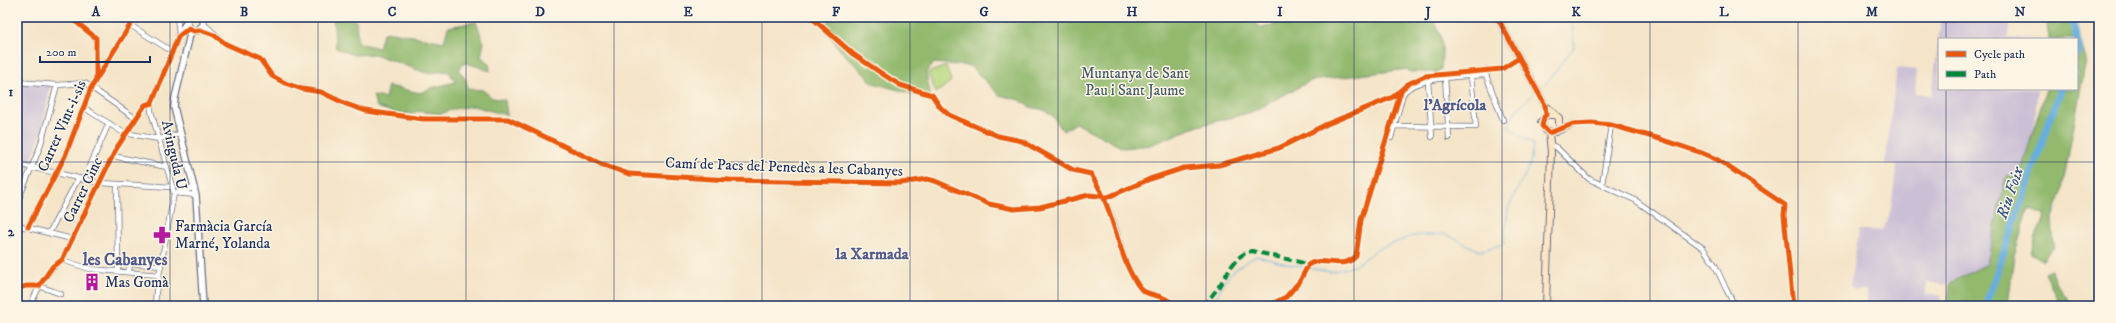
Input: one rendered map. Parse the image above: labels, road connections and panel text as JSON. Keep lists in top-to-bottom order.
{
  "streets": {
    "street": [
      "Carrer Vint-i-sis",
      "Avinguda U",
      "Camí de Pacs del Penedès a les Cabanyes",
      "Carrer Cinc"
    ]
  },
  "crossings": [
    ["Avinguda U", "Carrer Cinc"]
  ],
  "districts": ["l'Agrícola", "la Xarmada", "les Cabanyes"],
  "water": ["Riu Foix"],
  "parks": ["Muntanya de Sant Pau i Sant Jaume"],
  "places": {
    "pharmacy": ["Farmàcia García Marné, Yolanda"],
    "building": ["Mas Gomà"]
  },
  "legend": ["Cycle path", "Path"],
  "scale_bar": "200 m",
  "grid": {
    "columns": [
      "A",
      "B",
      "C",
      "D",
      "E",
      "F",
      "G",
      "H",
      "I",
      "J",
      "K",
      "L",
      "M",
      "N"
    ],
    "rows": ["1", "2"]
  }
}
